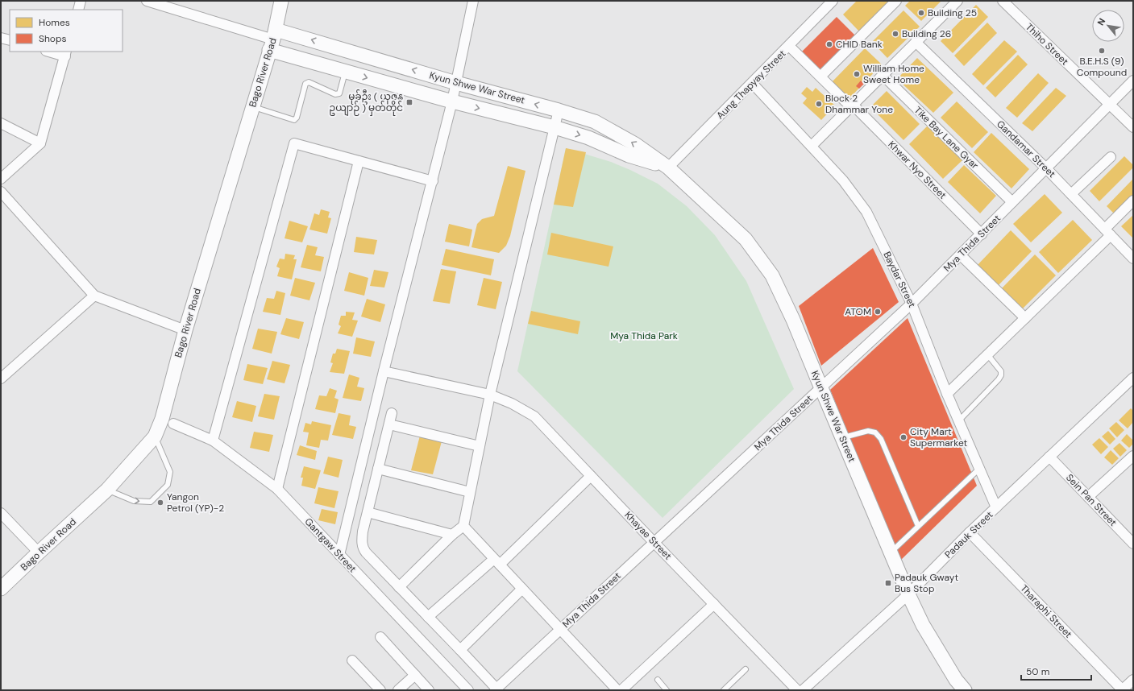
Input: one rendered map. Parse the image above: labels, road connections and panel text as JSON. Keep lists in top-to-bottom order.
{
  "streets": {
    "street": [
      "Thiho Street",
      "Bago River Road",
      "Aung Thapyay Street",
      "Kyun Shwe War Street",
      "Tike Bay Lane Gyar",
      "Gandamar Street",
      "Khwar Nyo Street",
      "Mya Thida Street",
      "Baydar Street",
      "Sein Pan Street",
      "Padauk Street",
      "Khayae Street",
      "Gantgaw Street",
      "Tharaphi Street"
    ]
  },
  "crossings": [
    ["Thiho Street", "Mya Thida Street"],
    ["Bago River Road", "Kyun Shwe War Street"],
    ["Aung Thapyay Street", "Kyun Shwe War Street"],
    ["Aung Thapyay Street", "Khwar Nyo Street"],
    ["Aung Thapyay Street", "Baydar Street"],
    ["Kyun Shwe War Street", "Mya Thida Street"],
    ["Kyun Shwe War Street", "Padauk Street"],
    ["Tike Bay Lane Gyar", "Mya Thida Street"],
    ["Gandamar Street", "Mya Thida Street"],
    ["Khwar Nyo Street", "Mya Thida Street"],
    ["Mya Thida Street", "Baydar Street"],
    ["Mya Thida Street", "Khayae Street"],
    ["Baydar Street", "Padauk Street"],
    ["Sein Pan Street", "Padauk Street"],
    ["Padauk Street", "Tharaphi Street"]
  ],
  "parks": ["Mya Thida Park"],
  "places": {
    "other": [
      "Building 25",
      "Building 26",
      "CHID Bank",
      "B.E.H.S (9) Compound",
      "William Home Sweet Home",
      "Block 2 Dhammar Yone",
      "ATOM",
      "City Mart Supermarket",
      "Yangon Petrol (YP)-2"
    ],
    "transit": ["မုခ်ဦး ( ယုဇန ဥယျာဉ် ) မှတ်တိုင်", "Padauk Gwayt Bus Stop"]
  },
  "legend": ["Homes", "Shops"],
  "scale_bar": "50 m",
  "north": "top left"
}
